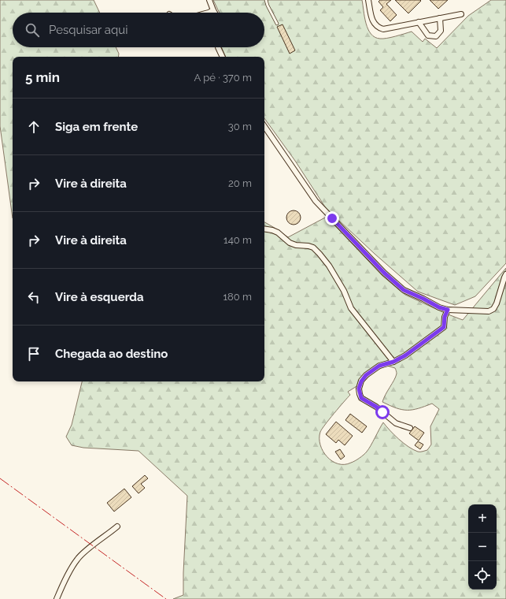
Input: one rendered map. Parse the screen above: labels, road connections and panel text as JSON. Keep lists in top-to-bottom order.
{
  "page": {
    "search": "Pesquisar aqui",
    "heading": ["5 min", "A pé · 370 m"],
    "list": [
      ["Siga em frente", "30 m"],
      ["Vire à direita", "20 m"],
      ["Vire à direita", "140 m"],
      ["Vire à esquerda", "180 m"],
      "Chegada ao destino"
    ],
    "map_buttons": ["+", "−"]
  }
}
